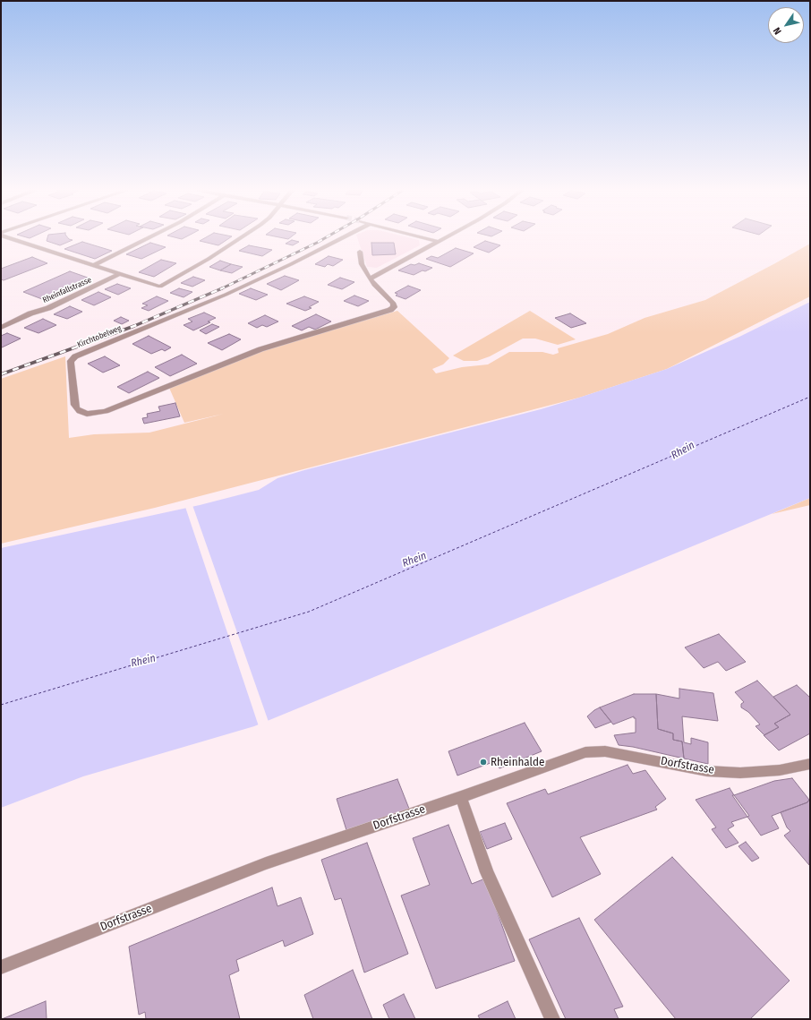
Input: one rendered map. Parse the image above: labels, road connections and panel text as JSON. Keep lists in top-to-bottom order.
{
  "streets": {
    "street": ["Rheinfallstrasse", "Kirchtobelweg", "Dorfstrasse"]
  },
  "water": ["Rhein"],
  "places": ["Rheinhalde"],
  "north": "bottom left"
}
